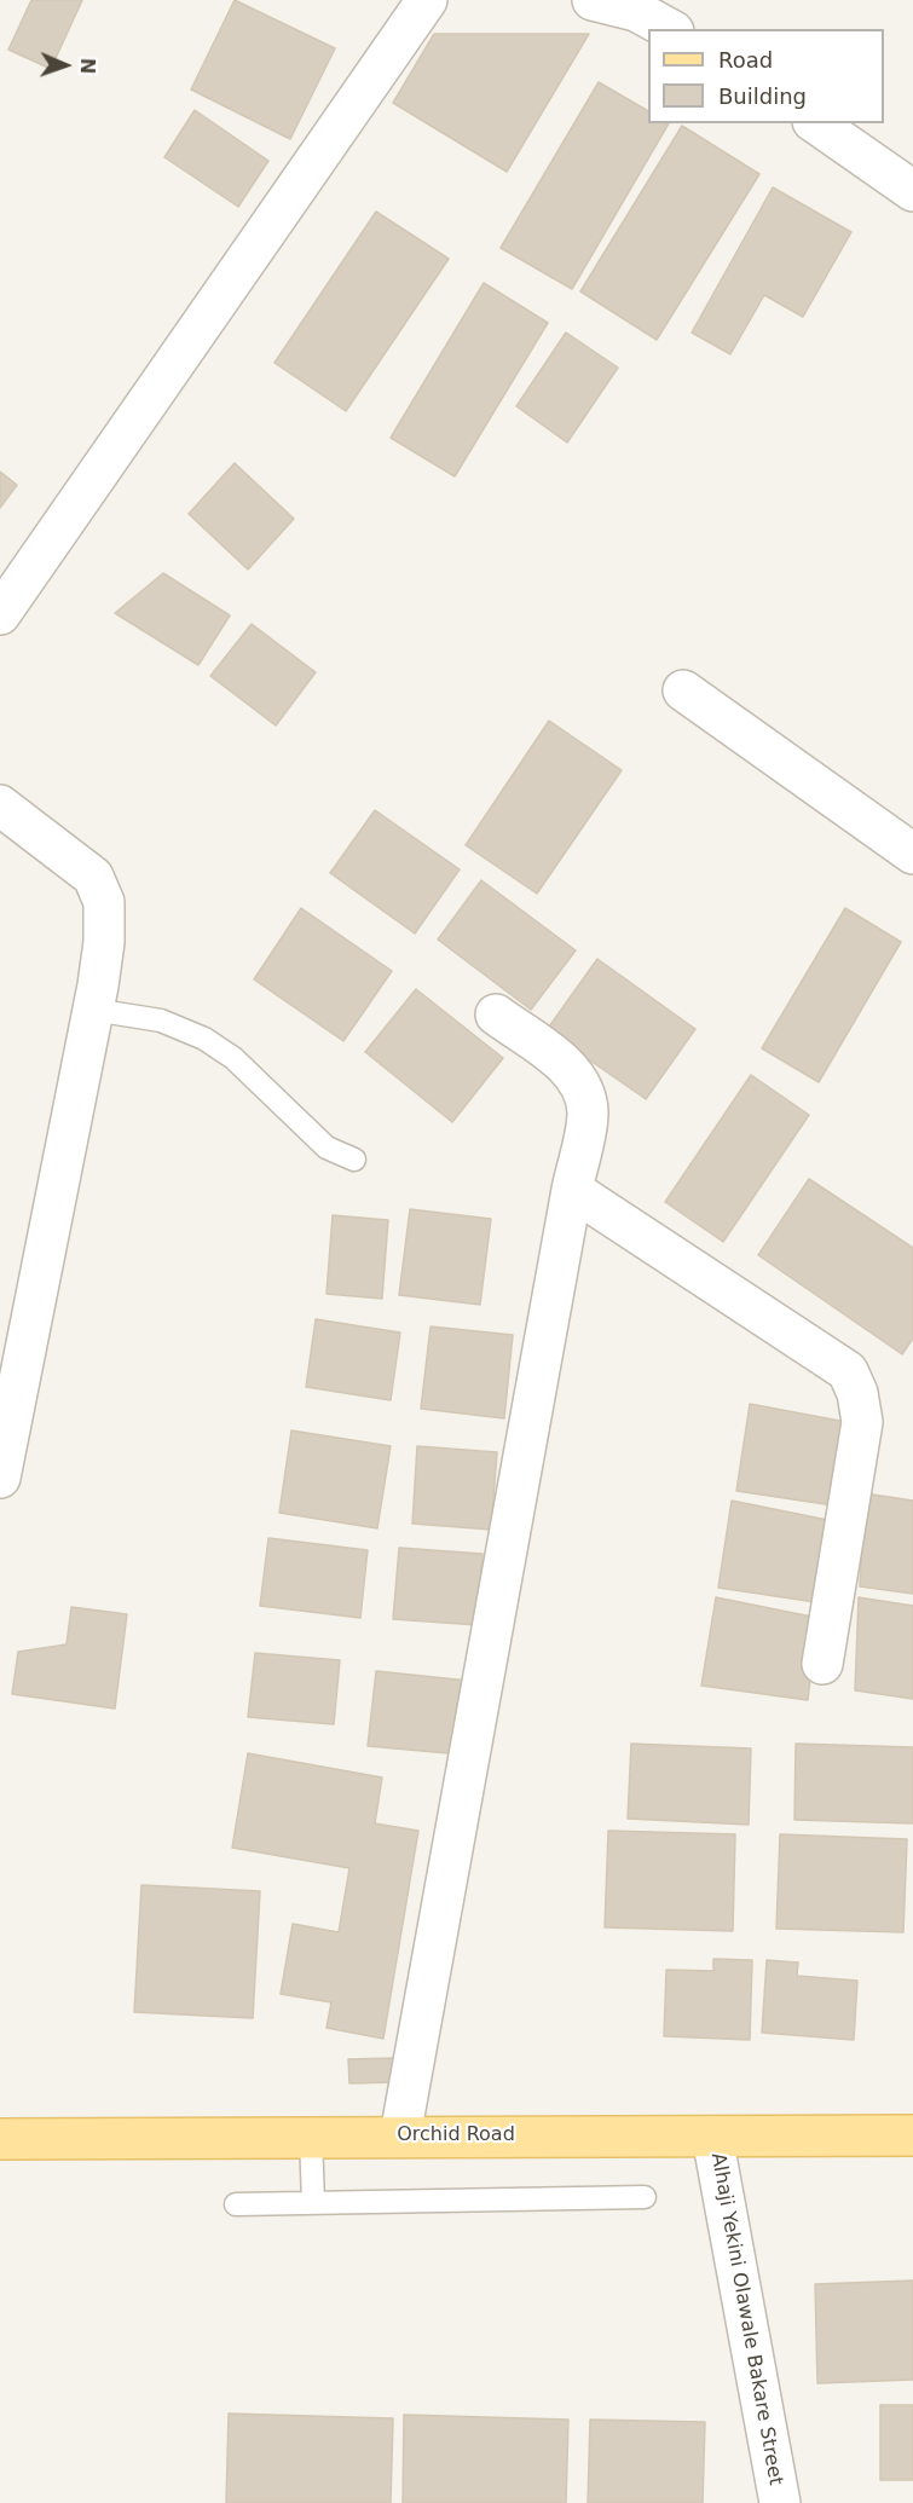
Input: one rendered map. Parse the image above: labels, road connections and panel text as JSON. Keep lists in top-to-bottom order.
{
  "streets": {
    "main road": ["Orchid Road"],
    "street": ["Alhaji Yekini Olawale Bakare Street"]
  },
  "crossings": [
    ["Orchid Road", "Alhaji Yekini Olawale Bakare Street"]
  ],
  "legend": ["Road", "Building"],
  "north": "right"
}
